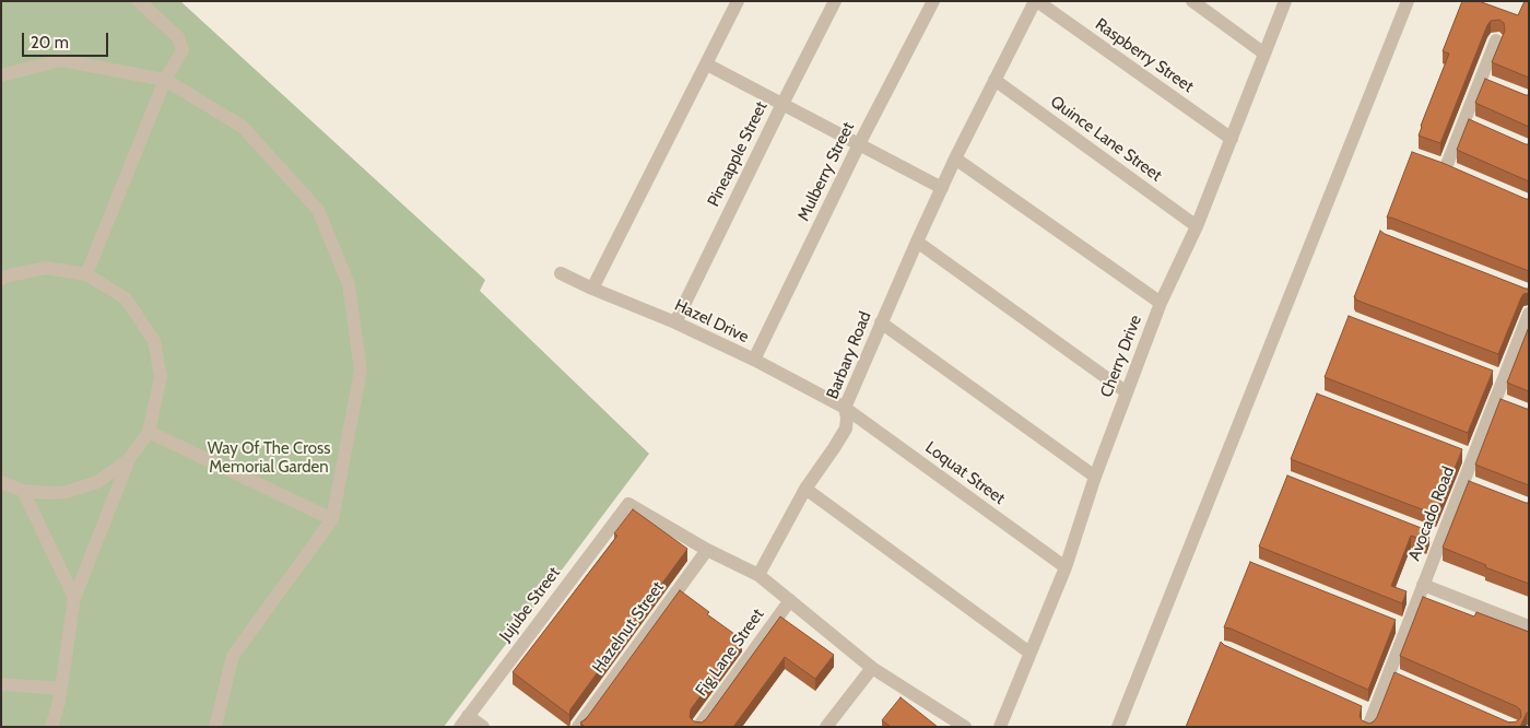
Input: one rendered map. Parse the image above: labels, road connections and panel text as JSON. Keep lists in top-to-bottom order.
{
  "streets": {
    "street": [
      "Raspberry Street",
      "Quince Lane Street",
      "Pineapple Street",
      "Mulberry Street",
      "Hazel Drive",
      "Barbary Road",
      "Cherry Drive",
      "Loquat Street",
      "Avocado Road",
      "Jujube Street",
      "Hazelnut Street",
      "Fig Lane Street"
    ]
  },
  "crossings": [
    ["Raspberry Street", "Barbary Road"],
    ["Raspberry Street", "Cherry Drive"],
    ["Quince Lane Street", "Barbary Road"],
    ["Quince Lane Street", "Cherry Drive"],
    ["Pineapple Street", "Hazel Drive"],
    ["Mulberry Street", "Hazel Drive"],
    ["Hazel Drive", "Barbary Road"],
    ["Hazel Drive", "Loquat Street"],
    ["Barbary Road", "Loquat Street"],
    ["Cherry Drive", "Loquat Street"],
    ["Jujube Street", "Hazelnut Street"]
  ],
  "parks": ["Way Of The Cross Memorial Garden"],
  "scale_bar": "20 m"
}
